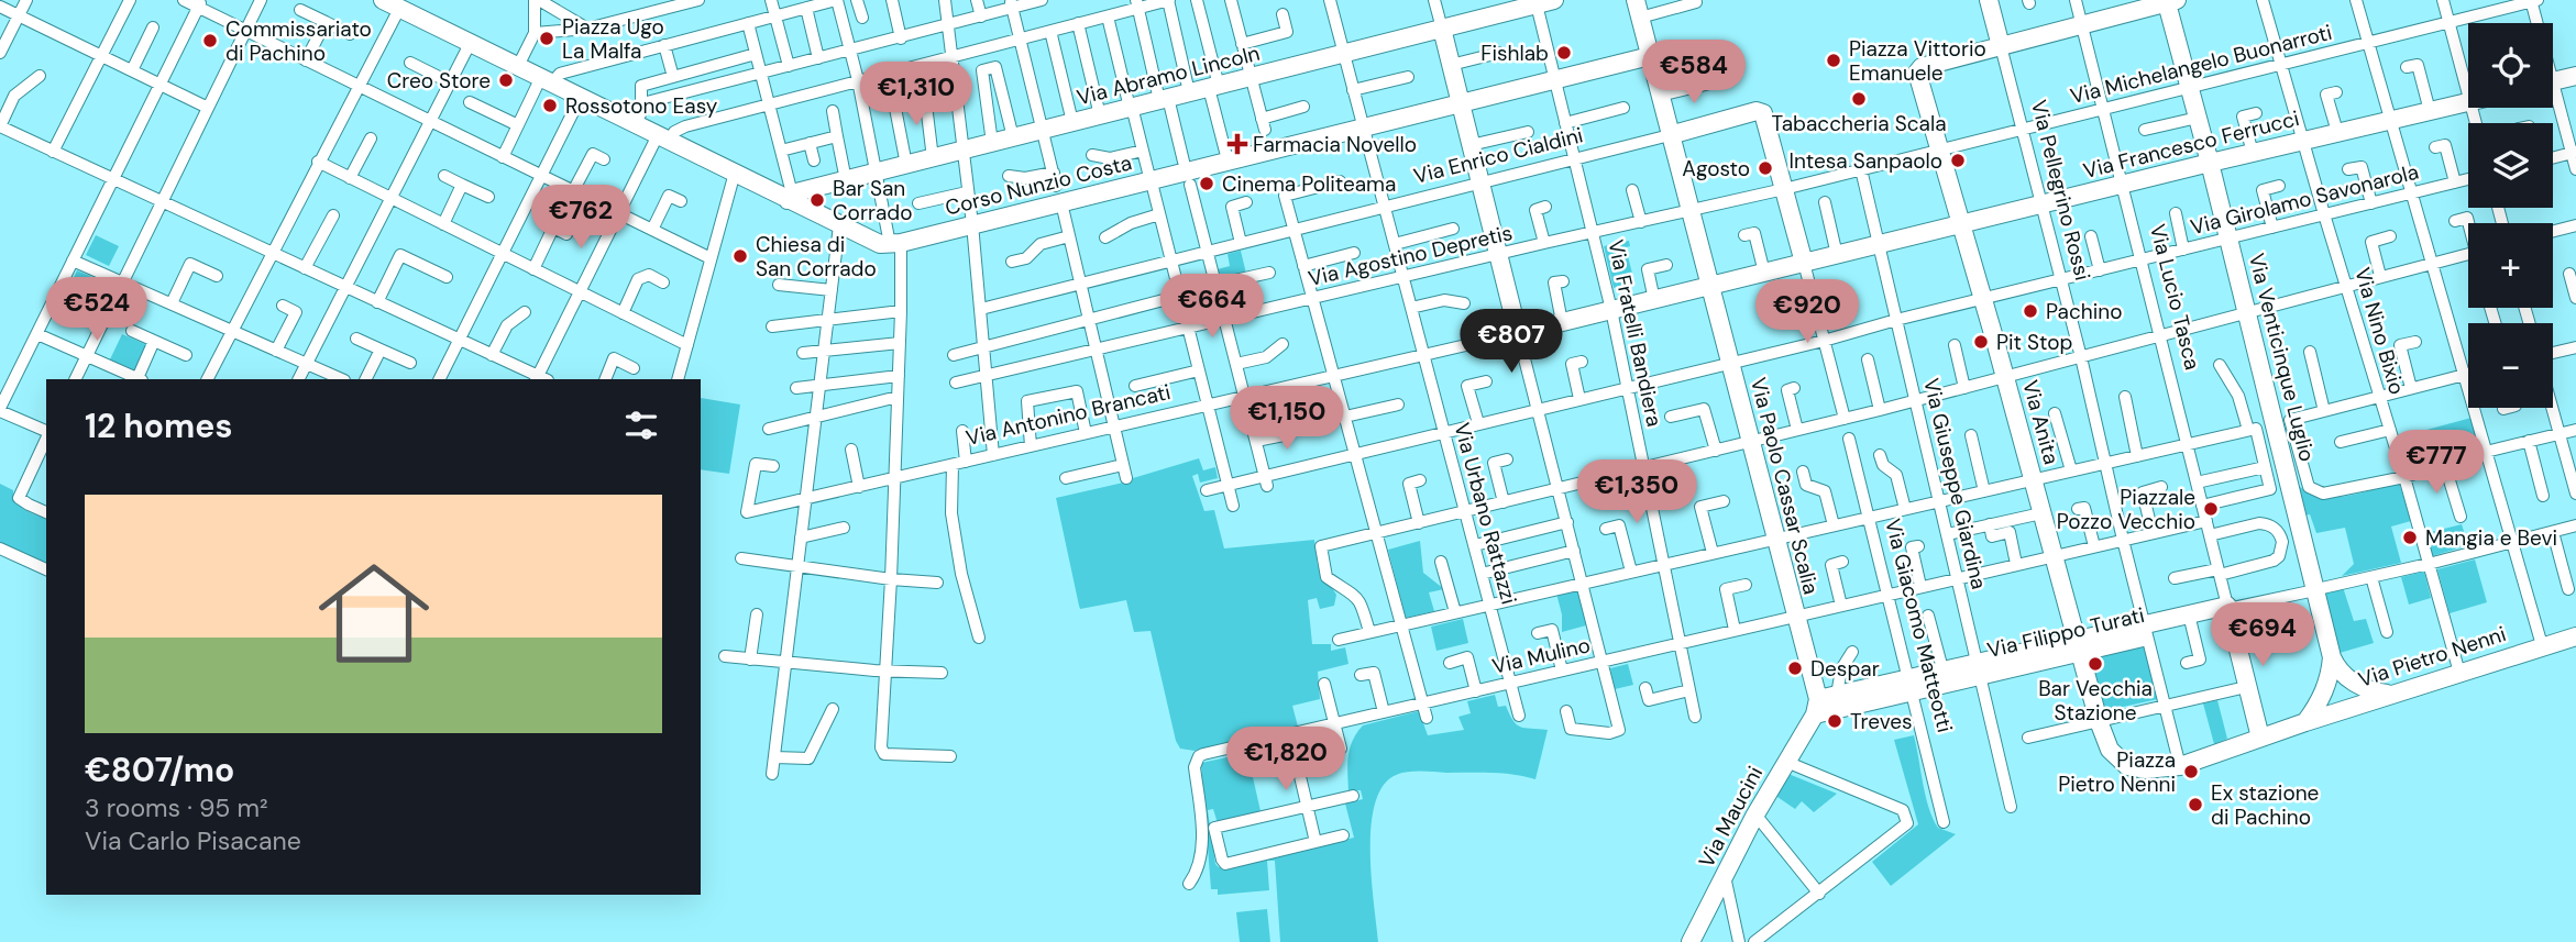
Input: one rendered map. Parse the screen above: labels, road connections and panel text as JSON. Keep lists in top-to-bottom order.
{
  "streets": {
    "street": [
      "Via Michelangelo Buonarroti",
      "Via Abramo Lincoln",
      "Via Francesco Ferrucci",
      "Via Enrico Cialdini",
      "Corso Nunzio Costa",
      "Via Pellegrino Rossi",
      "Via Girolamo Savonarola",
      "Via Agostino Depretis",
      "Via Lucio Tasca",
      "Via Nino Bixio",
      "Via Fratelli Bandiera",
      "Via Venticinque Luglio",
      "Via Antonino Brancati",
      "Via Anita",
      "Via Giuseppe Giardina",
      "Via Paolo Cassar Scalia",
      "Via Urbano Rattazzi",
      "Via Giacomo Matteotti",
      "Via Filippo Turati",
      "Via Mulino",
      "Via Pietro Nenni",
      "Via Maucini"
    ]
  },
  "crossings": [
    ["Via Michelangelo Buonarroti", "Via Enrico Cialdini"],
    ["Via Michelangelo Buonarroti", "Via Pellegrino Rossi"],
    ["Via Michelangelo Buonarroti", "Via Agostino Depretis"],
    ["Via Michelangelo Buonarroti", "Via Lucio Tasca"],
    ["Via Michelangelo Buonarroti", "Via Nino Bixio"],
    ["Via Michelangelo Buonarroti", "Via Venticinque Luglio"],
    ["Via Michelangelo Buonarroti", "Via Anita"],
    ["Via Michelangelo Buonarroti", "Via Giuseppe Giardina"],
    ["Via Abramo Lincoln", "Via Fratelli Bandiera"],
    ["Via Abramo Lincoln", "Via Urbano Rattazzi"],
    ["Via Francesco Ferrucci", "Via Pellegrino Rossi"],
    ["Via Francesco Ferrucci", "Via Lucio Tasca"],
    ["Via Francesco Ferrucci", "Via Nino Bixio"],
    ["Via Francesco Ferrucci", "Via Venticinque Luglio"],
    ["Via Francesco Ferrucci", "Via Antonino Brancati"],
    ["Via Francesco Ferrucci", "Via Anita"],
    ["Via Francesco Ferrucci", "Via Giuseppe Giardina"],
    ["Via Enrico Cialdini", "Via Agostino Depretis"],
    ["Via Enrico Cialdini", "Via Fratelli Bandiera"],
    ["Via Enrico Cialdini", "Via Paolo Cassar Scalia"],
    ["Via Enrico Cialdini", "Via Urbano Rattazzi"],
    ["Corso Nunzio Costa", "Via Fratelli Bandiera"],
    ["Corso Nunzio Costa", "Via Paolo Cassar Scalia"],
    ["Corso Nunzio Costa", "Via Urbano Rattazzi"],
    ["Via Pellegrino Rossi", "Via Girolamo Savonarola"],
    ["Via Pellegrino Rossi", "Via Anita"],
    ["Via Pellegrino Rossi", "Via Filippo Turati"],
    ["Via Pellegrino Rossi", "Via Mulino"],
    ["Via Pellegrino Rossi", "Via Pietro Nenni"],
    ["Via Girolamo Savonarola", "Via Lucio Tasca"],
    ["Via Girolamo Savonarola", "Via Nino Bixio"],
    ["Via Girolamo Savonarola", "Via Fratelli Bandiera"],
    ["Via Girolamo Savonarola", "Via Venticinque Luglio"],
    ["Via Girolamo Savonarola", "Via Anita"],
    ["Via Girolamo Savonarola", "Via Giuseppe Giardina"],
    ["Via Girolamo Savonarola", "Via Paolo Cassar Scalia"],
    ["Via Girolamo Savonarola", "Via Urbano Rattazzi"],
    ["Via Agostino Depretis", "Via Fratelli Bandiera"],
    ["Via Agostino Depretis", "Via Paolo Cassar Scalia"],
    ["Via Agostino Depretis", "Via Urbano Rattazzi"],
    ["Via Lucio Tasca", "Via Filippo Turati"],
    ["Via Lucio Tasca", "Via Mulino"],
    ["Via Lucio Tasca", "Via Pietro Nenni"],
    ["Via Nino Bixio", "Via Filippo Turati"],
    ["Via Nino Bixio", "Via Pietro Nenni"],
    ["Via Fratelli Bandiera", "Via Antonino Brancati"],
    ["Via Fratelli Bandiera", "Via Mulino"],
    ["Via Antonino Brancati", "Via Paolo Cassar Scalia"],
    ["Via Antonino Brancati", "Via Urbano Rattazzi"],
    ["Via Anita", "Via Filippo Turati"],
    ["Via Anita", "Via Mulino"],
    ["Via Anita", "Via Pietro Nenni"],
    ["Via Giuseppe Giardina", "Via Filippo Turati"],
    ["Via Giuseppe Giardina", "Via Mulino"],
    ["Via Paolo Cassar Scalia", "Via Mulino"],
    ["Via Paolo Cassar Scalia", "Via Maucini"],
    ["Via Urbano Rattazzi", "Via Mulino"],
    ["Via Giacomo Matteotti", "Via Filippo Turati"],
    ["Via Giacomo Matteotti", "Via Mulino"]
  ],
  "places": {
    "other": [
      "Piazza Ugo La Malfa",
      "Commissariato di Pachino",
      "Fishlab",
      "Piazza Vittorio Emanuele",
      "Creo Store",
      "Tabaccheria Scala",
      "Rossotono Easy",
      "Intesa Sanpaolo",
      "Agosto",
      "Cinema Politeama",
      "Bar San Corrado",
      "Chiesa di San Corrado",
      "Pachino",
      "Pit Stop",
      "Piazzale Pozzo Vecchio",
      "Mangia e Bevi",
      "Bar Vecchia Stazione",
      "Despar",
      "Treves",
      "Piazza Pietro Nenni",
      "Ex stazione di Pachino"
    ],
    "health": ["Farmacia Novello"]
  },
  "page": {
    "map_buttons": ["+", "−"],
    "price": [
      "€584",
      "€1,310",
      "€762",
      "€664",
      "€524",
      "€920",
      "€807",
      "€1,150",
      "€777",
      "€1,350",
      "€694",
      "€1,820"
    ],
    "heading": "12 homes",
    "list": [
      {
        "name": "€807/mo",
        "note": "3 rooms · 95 m² · Via Carlo Pisacane"
      }
    ]
  }
}
